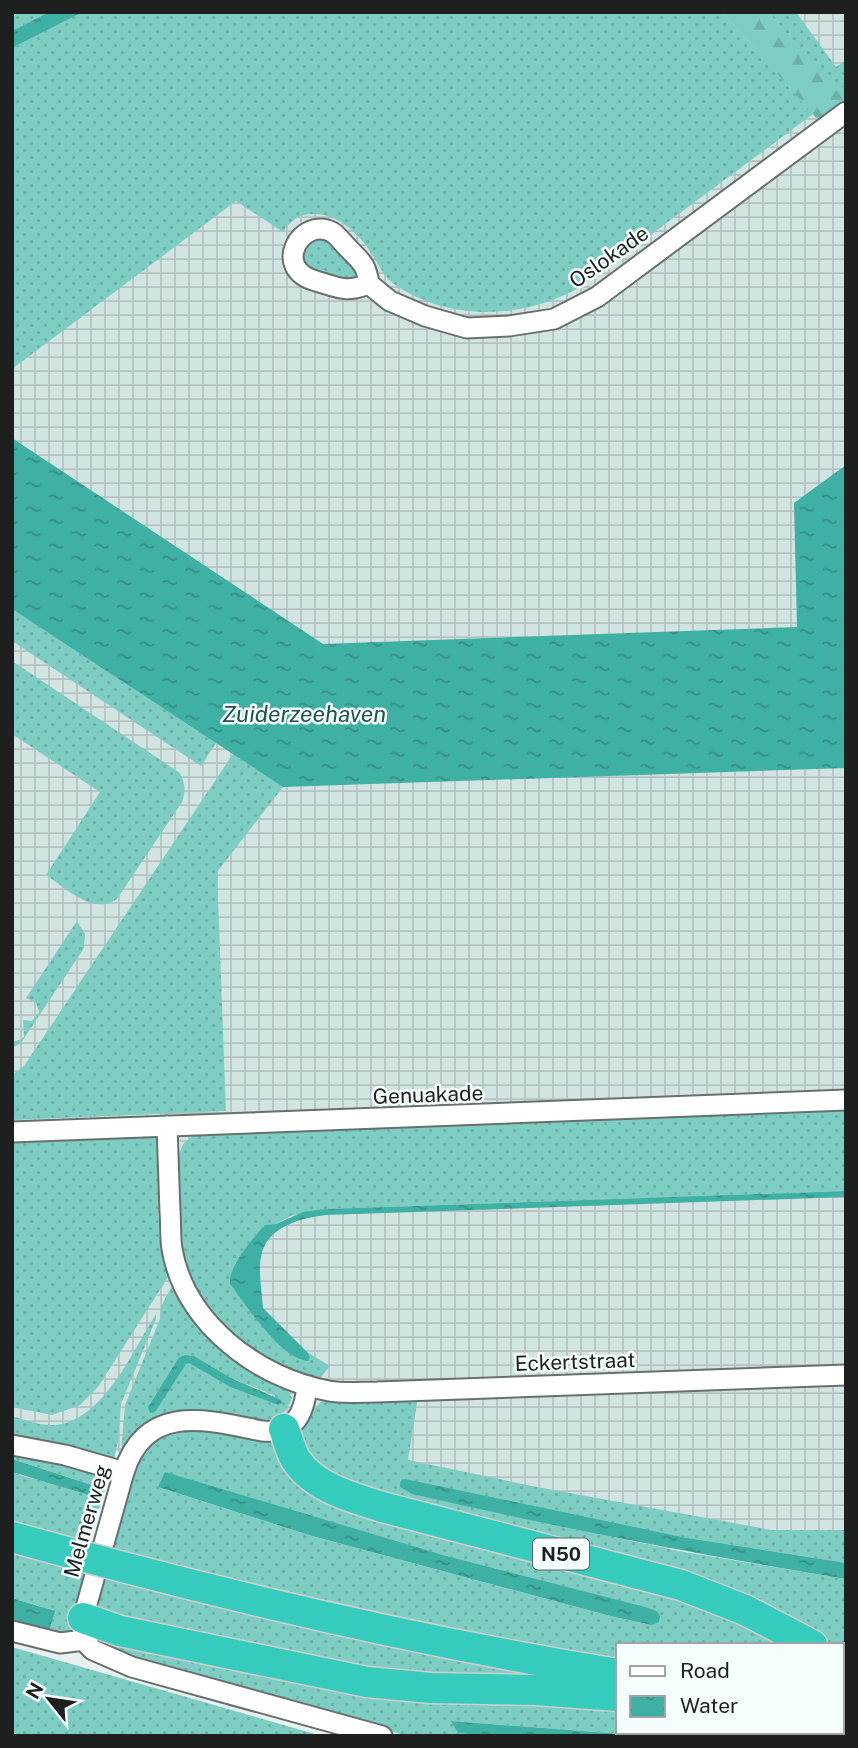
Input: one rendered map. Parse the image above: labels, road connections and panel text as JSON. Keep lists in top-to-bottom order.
{
  "streets": {
    "highway": ["N50"],
    "street": [
      "Oslokade",
      "Genuakade",
      "Eckertstraat",
      "Melmerweg"
    ]
  },
  "crossings": [
    ["Melmerweg", "N50"]
  ],
  "water": ["Zuiderzeehaven"],
  "legend": ["Road", "Water"],
  "north": "top left"
}
